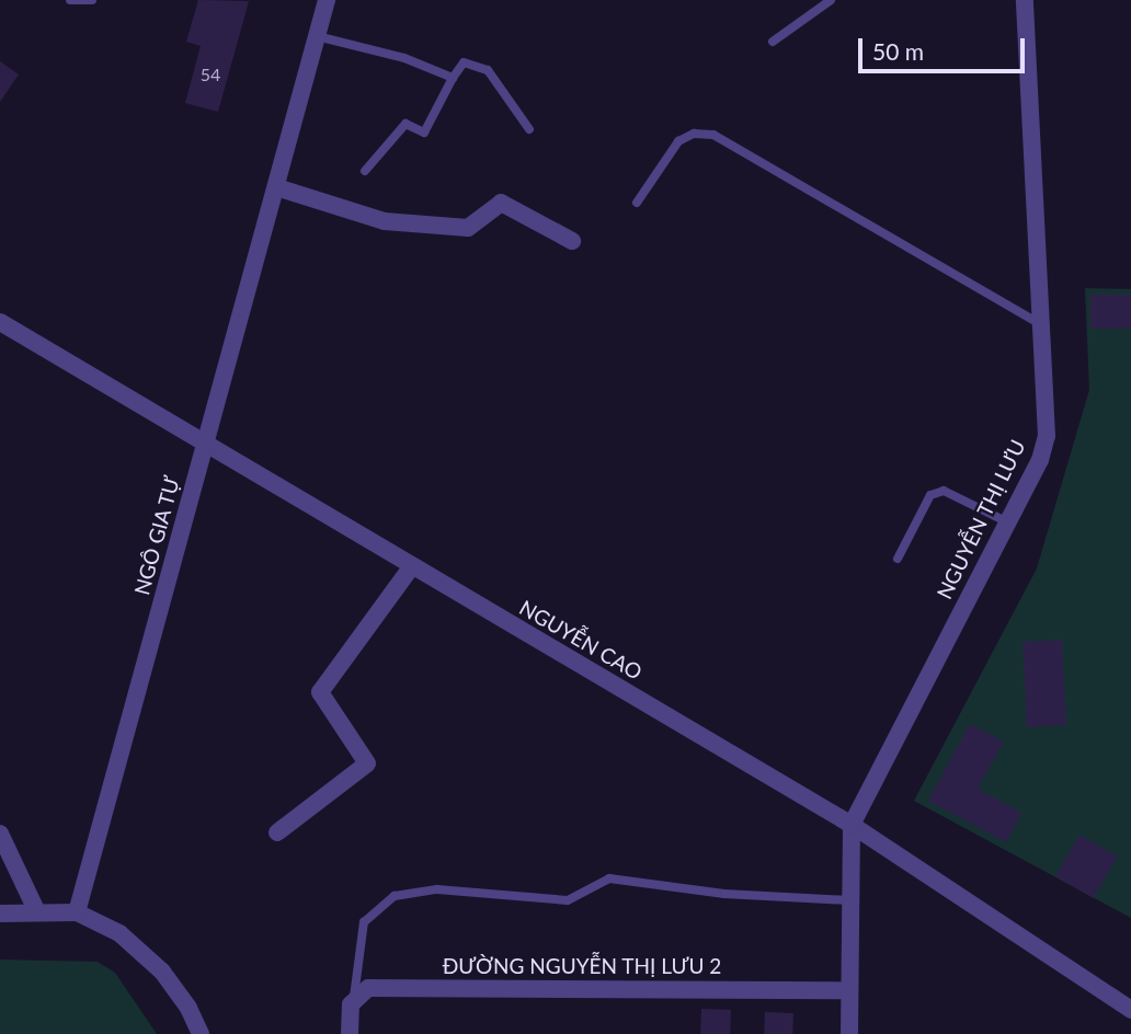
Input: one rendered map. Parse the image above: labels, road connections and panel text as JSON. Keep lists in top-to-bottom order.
{
  "streets": {
    "street": [
      "NGUYỄN THỊ LƯU",
      "NGÔ GIA TỰ",
      "NGUYỄN CAO",
      "ĐƯỜNG NGUYỄN THỊ LƯU 2"
    ]
  },
  "crossings": [
    ["NGUYỄN THỊ LƯU", "NGUYỄN CAO"],
    ["NGUYỄN THỊ LƯU", "ĐƯỜNG NGUYỄN THỊ LƯU 2"],
    ["NGÔ GIA TỰ", "NGUYỄN CAO"]
  ],
  "house_numbers": ["54"],
  "scale_bar": "50 m"
}
